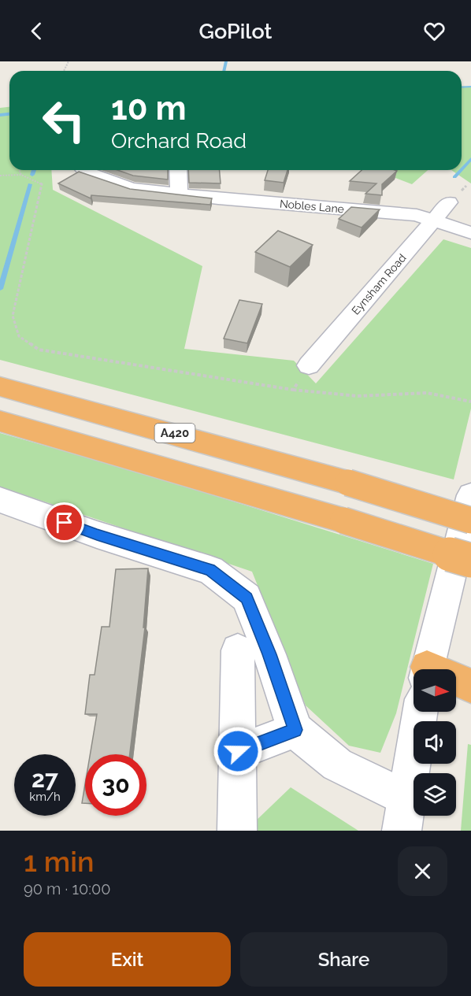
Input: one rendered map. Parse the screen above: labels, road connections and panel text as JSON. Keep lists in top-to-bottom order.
{
  "streets": {
    "highway": ["A420"],
    "street": ["Nobles Lane", "Eynsham Road"]
  },
  "crossings": [
    ["Nobles Lane", "Eynsham Road"]
  ],
  "north": "right",
  "page": {
    "header": "GoPilot",
    "turn": ["10 m", "Orchard Road"],
    "speed": "27 km/h",
    "limit": "30",
    "heading": ["1 min", "90 m · 10:00"],
    "buttons": ["Exit", "Share"]
  }
}
